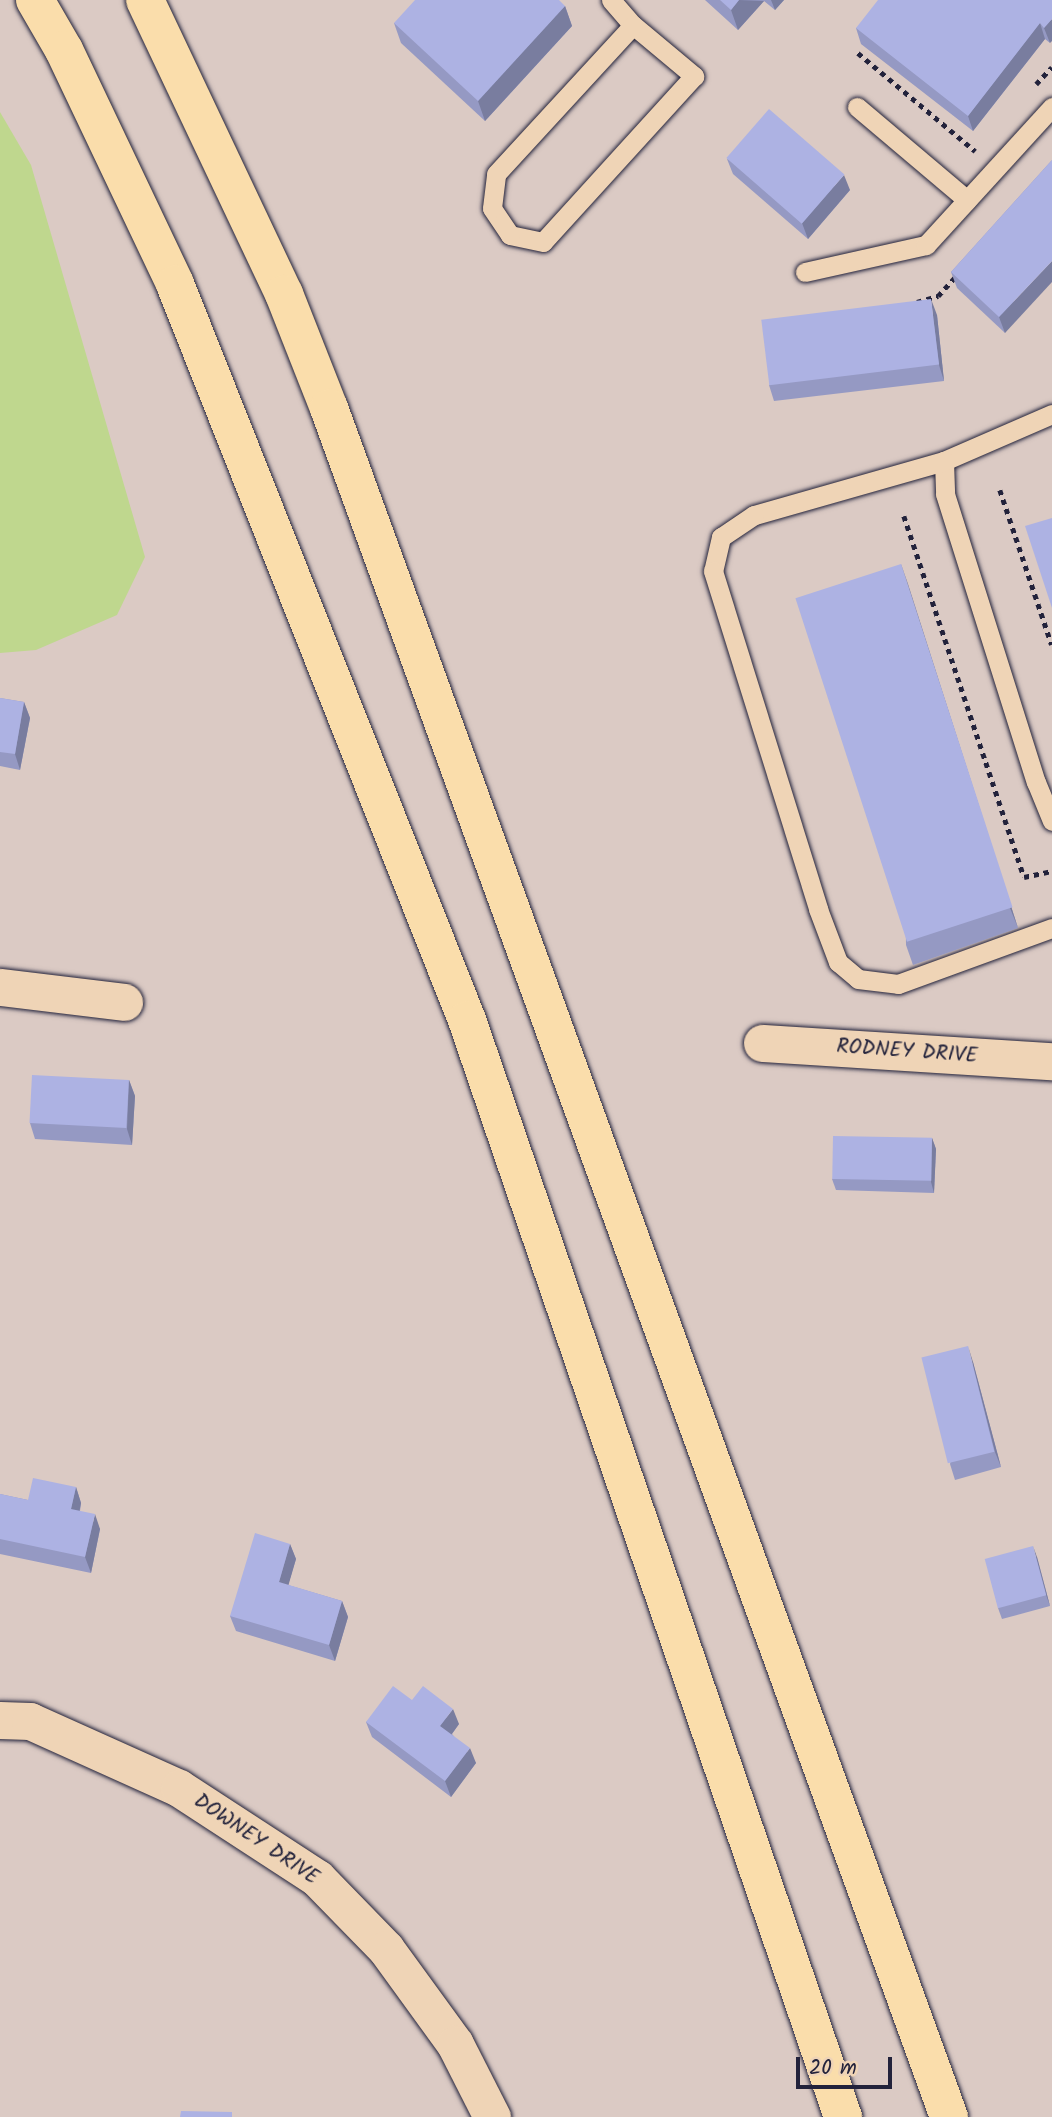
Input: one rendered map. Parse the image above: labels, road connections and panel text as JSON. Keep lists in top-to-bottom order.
{
  "streets": {
    "street": ["RODNEY DRIVE", "DOWNEY DRIVE"]
  },
  "scale_bar": "20 m"
}
